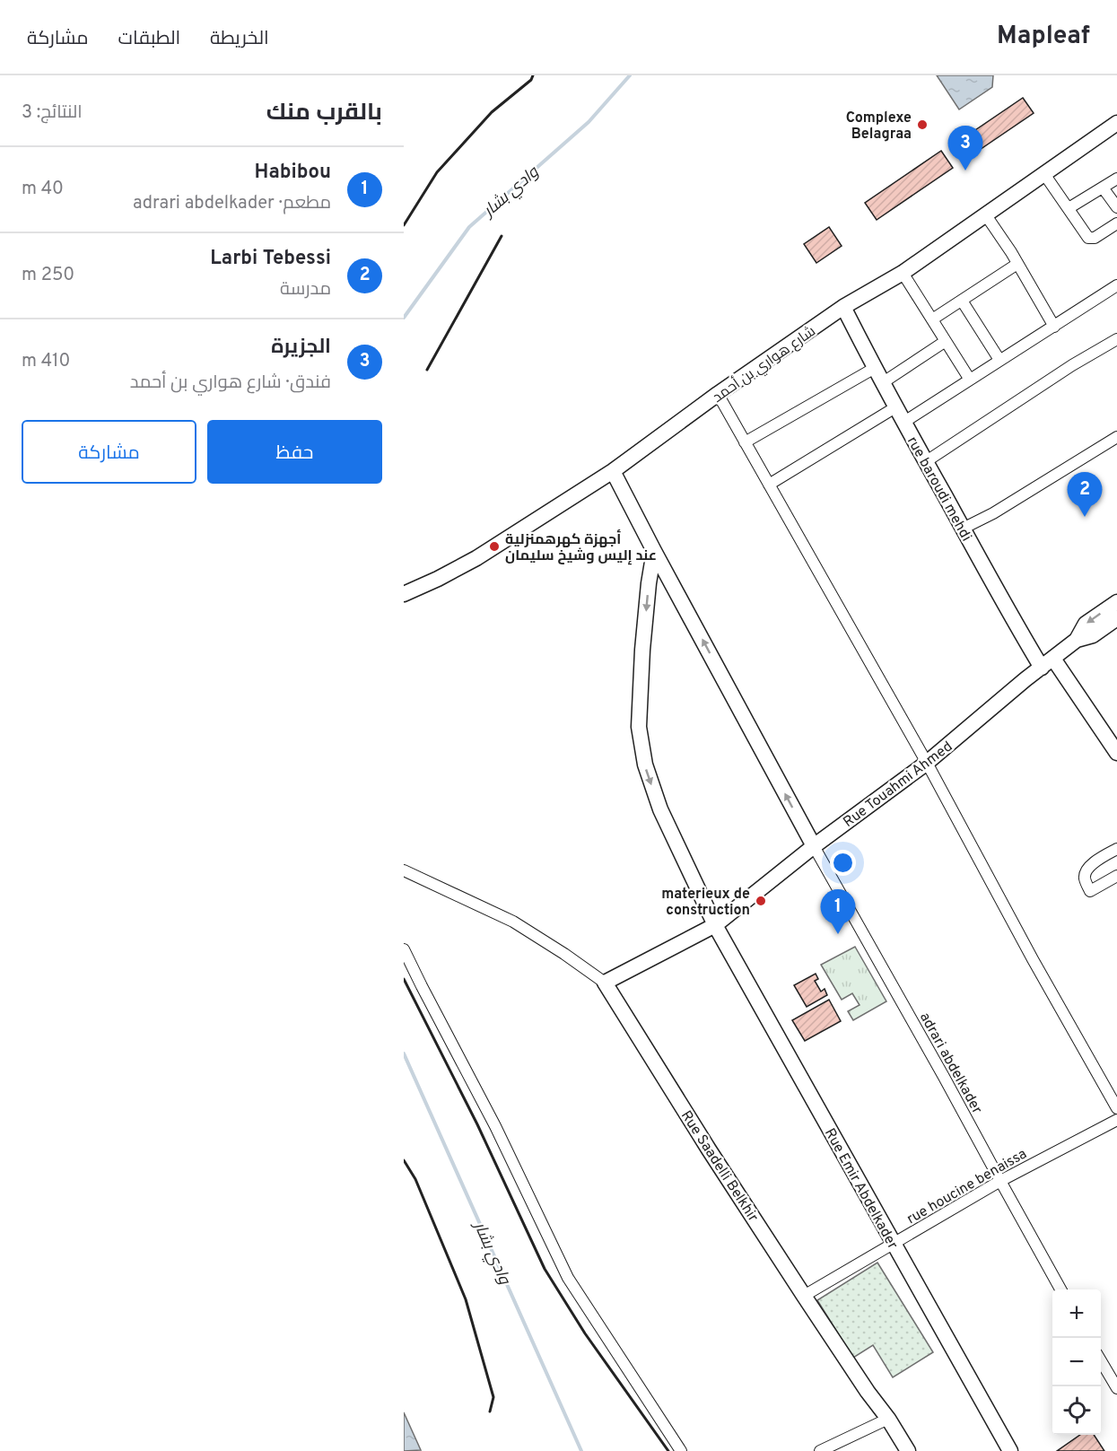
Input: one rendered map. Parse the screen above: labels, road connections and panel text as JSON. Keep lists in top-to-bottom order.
{
  "streets": {
    "street": [
      "شارع هواري بن أحمد",
      "rue baroudi mehdi",
      "Rue Touahmi Ahmed",
      "adrari abdelkader",
      "Rue Saadelli Belkhir",
      "rue houcine benaissa",
      "Rue Emir Abdelkader"
    ]
  },
  "crossings": [
    ["شارع هواري بن أحمد", "rue baroudi mehdi"],
    ["rue baroudi mehdi", "Rue Touahmi Ahmed"],
    ["Rue Touahmi Ahmed", "adrari abdelkader"],
    ["Rue Touahmi Ahmed", "Rue Emir Abdelkader"],
    ["adrari abdelkader", "rue houcine benaissa"],
    ["Rue Saadelli Belkhir", "rue houcine benaissa"],
    ["rue houcine benaissa", "Rue Emir Abdelkader"]
  ],
  "water": ["وادي بشار"],
  "places": ["Complexe Belagraa", "أجهزة كهرهمنزلية عند إليس وشيخ سليمان", "materieux de construction"],
  "page": {
    "header": "Mapleaf",
    "nav": ["الخريطة", "الطبقات", "مشاركة"],
    "heading": ["بالقرب منك", "النتائج: 3"],
    "pins": ["3", "2", "1"],
    "list": [
      {
        "mark": "1",
        "name": "Habibou",
        "note": "مطعم · adrari abdelkader",
        "value": "40 m"
      },
      {
        "mark": "2",
        "name": "Larbi Tebessi",
        "note": "مدرسة",
        "value": "250 m"
      },
      {
        "mark": "3",
        "name": "الجزيرة",
        "note": "فندق · شارع هواري بن أحمد",
        "value": "410 m"
      }
    ],
    "buttons": ["حفظ", "مشاركة"],
    "map_buttons": ["+", "−"]
  }
}
